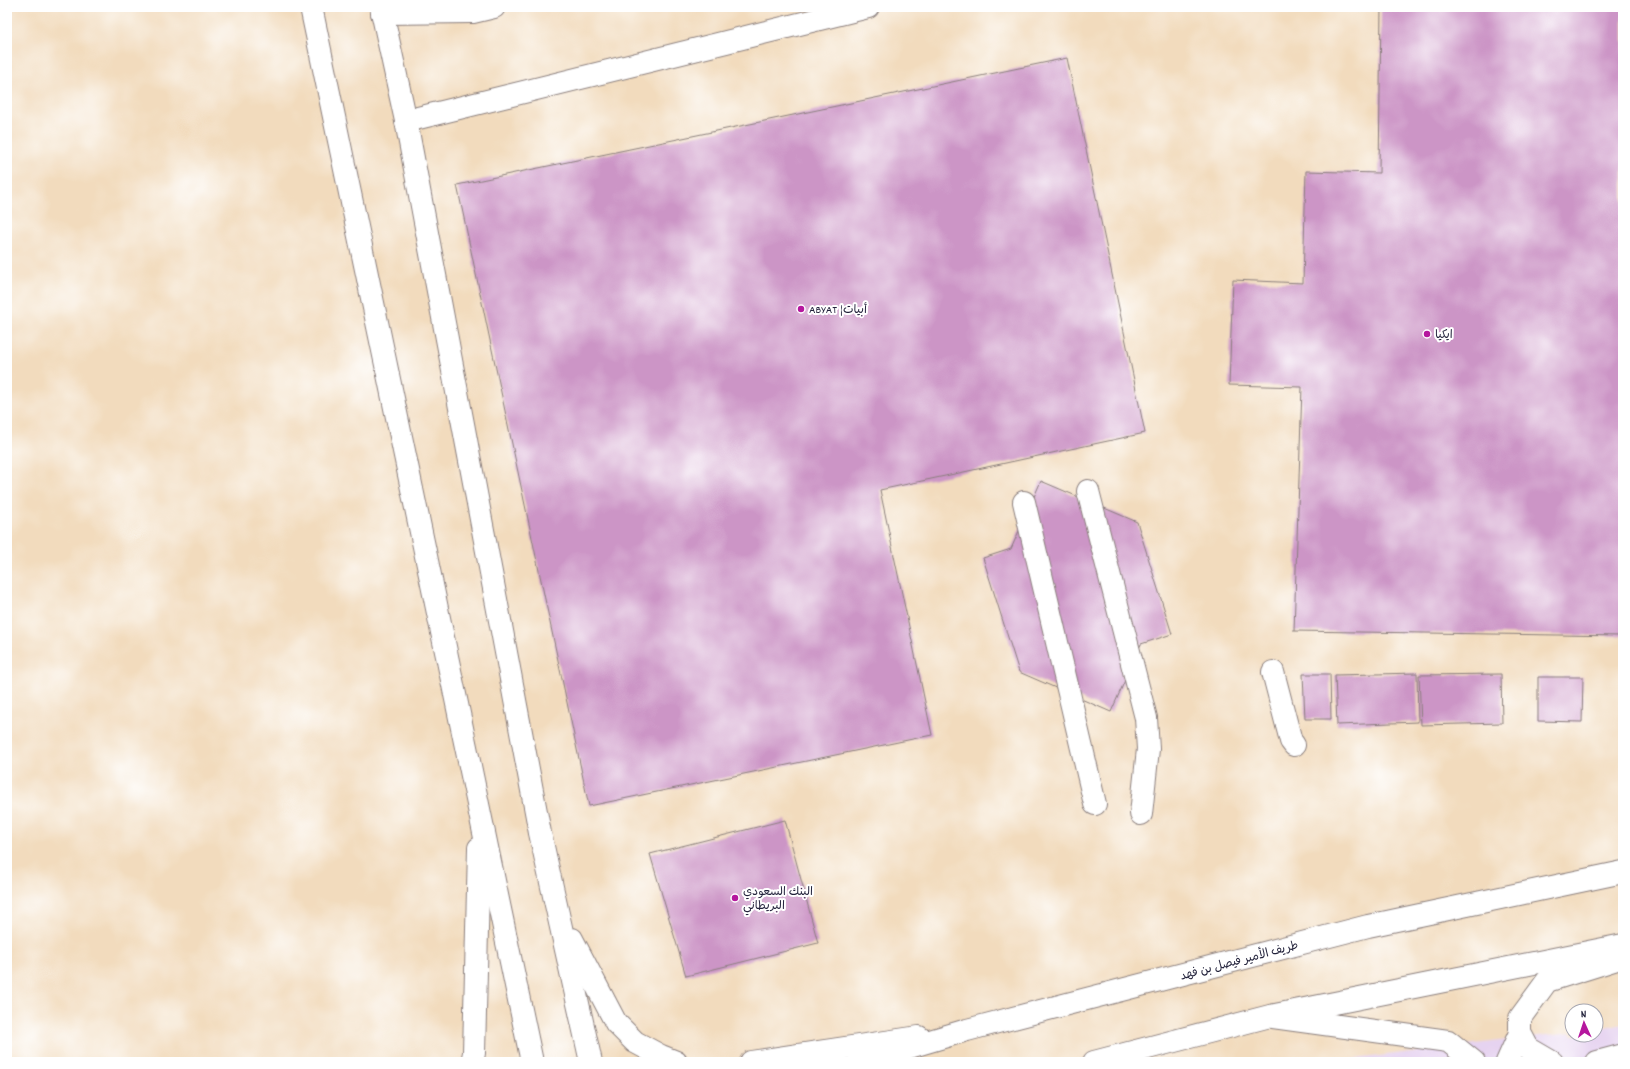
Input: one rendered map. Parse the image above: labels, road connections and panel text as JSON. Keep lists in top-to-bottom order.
{
  "streets": {
    "street": ["طريف الأمير فيصل بن فهد"]
  },
  "places": ["ABYAT |أبيات", "ايكيا", "البنك السعودي البريطاني"],
  "north": "top"
}
